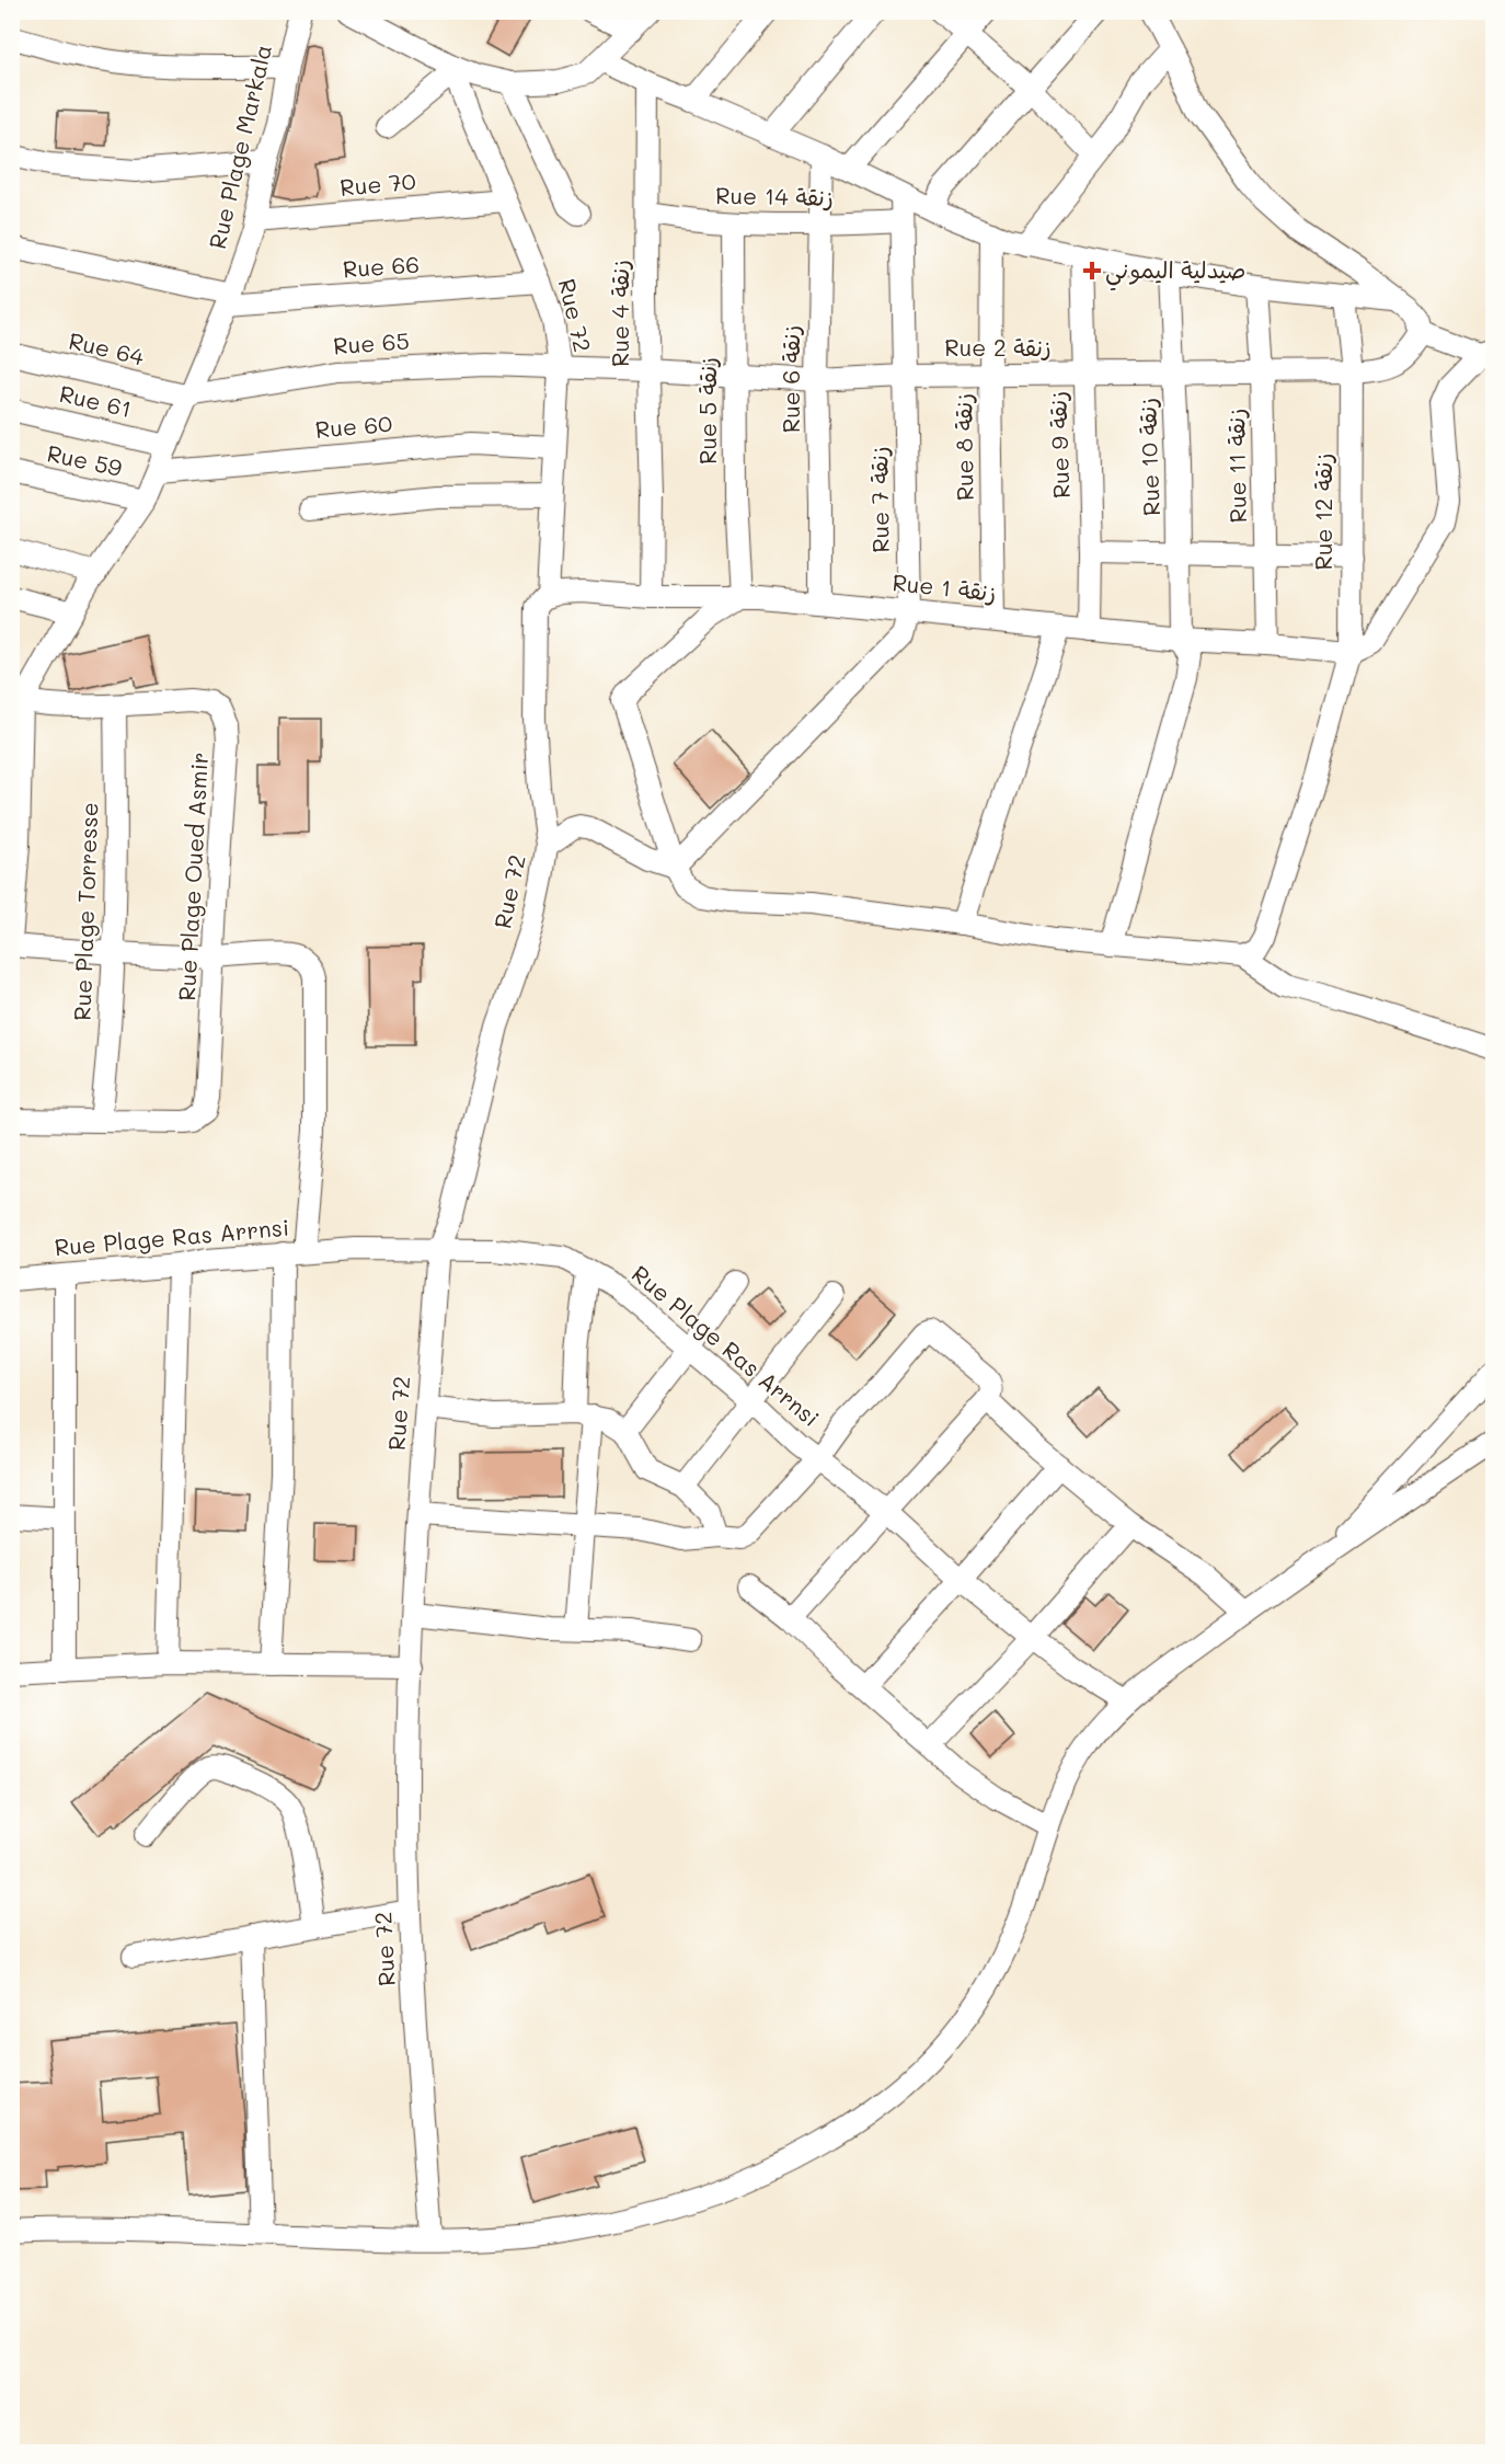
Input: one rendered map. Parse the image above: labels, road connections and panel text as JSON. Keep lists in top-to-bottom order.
{
  "streets": {
    "street": [
      "Rue Plage Markala",
      "Rue 70",
      "Rue 14 زنقة",
      "Rue 66",
      "Rue 4 زنقة",
      "Rue 72",
      "Rue 65",
      "Rue 2 زنقة",
      "Rue 64",
      "Rue 6 زنقة",
      "Rue 61",
      "Rue 5 زنقة",
      "Rue 60",
      "Rue 9 زنقة",
      "Rue 8 زنقة",
      "Rue 10 زنقة",
      "Rue 59",
      "Rue 11 زنقة",
      "Rue 7 زنقة",
      "Rue 12 زنقة",
      "Rue 1 زنقة",
      "Rue Plage Oued Asmir",
      "Rue Plage Torresse",
      "Rue Plage Ras Arrnsi"
    ]
  },
  "crossings": [
    ["Rue Plage Markala", "Rue 70"],
    ["Rue Plage Markala", "Rue 66"],
    ["Rue Plage Markala", "Rue 65"],
    ["Rue Plage Markala", "Rue 64"],
    ["Rue Plage Markala", "Rue 61"],
    ["Rue Plage Markala", "Rue 60"],
    ["Rue Plage Markala", "Rue 59"],
    ["Rue 70", "Rue 72"],
    ["Rue 14 زنقة", "Rue 4 زنقة"],
    ["Rue 14 زنقة", "Rue 6 زنقة"],
    ["Rue 14 زنقة", "Rue 5 زنقة"],
    ["Rue 14 زنقة", "Rue 7 زنقة"],
    ["Rue 66", "Rue 72"],
    ["Rue 4 زنقة", "Rue 2 زنقة"],
    ["Rue 4 زنقة", "Rue 1 زنقة"],
    ["Rue 72", "Rue 65"],
    ["Rue 72", "Rue 2 زنقة"],
    ["Rue 72", "Rue 60"],
    ["Rue 72", "Rue 1 زنقة"],
    ["Rue 72", "Rue Plage Ras Arrnsi"],
    ["Rue 65", "Rue 2 زنقة"],
    ["Rue 65", "Rue 64"],
    ["Rue 2 زنقة", "Rue 6 زنقة"],
    ["Rue 2 زنقة", "Rue 5 زنقة"],
    ["Rue 2 زنقة", "Rue 9 زنقة"],
    ["Rue 2 زنقة", "Rue 8 زنقة"],
    ["Rue 2 زنقة", "Rue 10 زنقة"],
    ["Rue 2 زنقة", "Rue 11 زنقة"],
    ["Rue 2 زنقة", "Rue 7 زنقة"],
    ["Rue 2 زنقة", "Rue 12 زنقة"],
    ["Rue 6 زنقة", "Rue 1 زنقة"],
    ["Rue 5 زنقة", "Rue 1 زنقة"],
    ["Rue 9 زنقة", "Rue 1 زنقة"],
    ["Rue 8 زنقة", "Rue 1 زنقة"],
    ["Rue 10 زنقة", "Rue 1 زنقة"],
    ["Rue 11 زنقة", "Rue 1 زنقة"],
    ["Rue 7 زنقة", "Rue 1 زنقة"],
    ["Rue 12 زنقة", "Rue 1 زنقة"],
    ["Rue Plage Oued Asmir", "Rue Plage Torresse"]
  ],
  "places": {
    "health": ["صيدلية اليموني"]
  }
}
